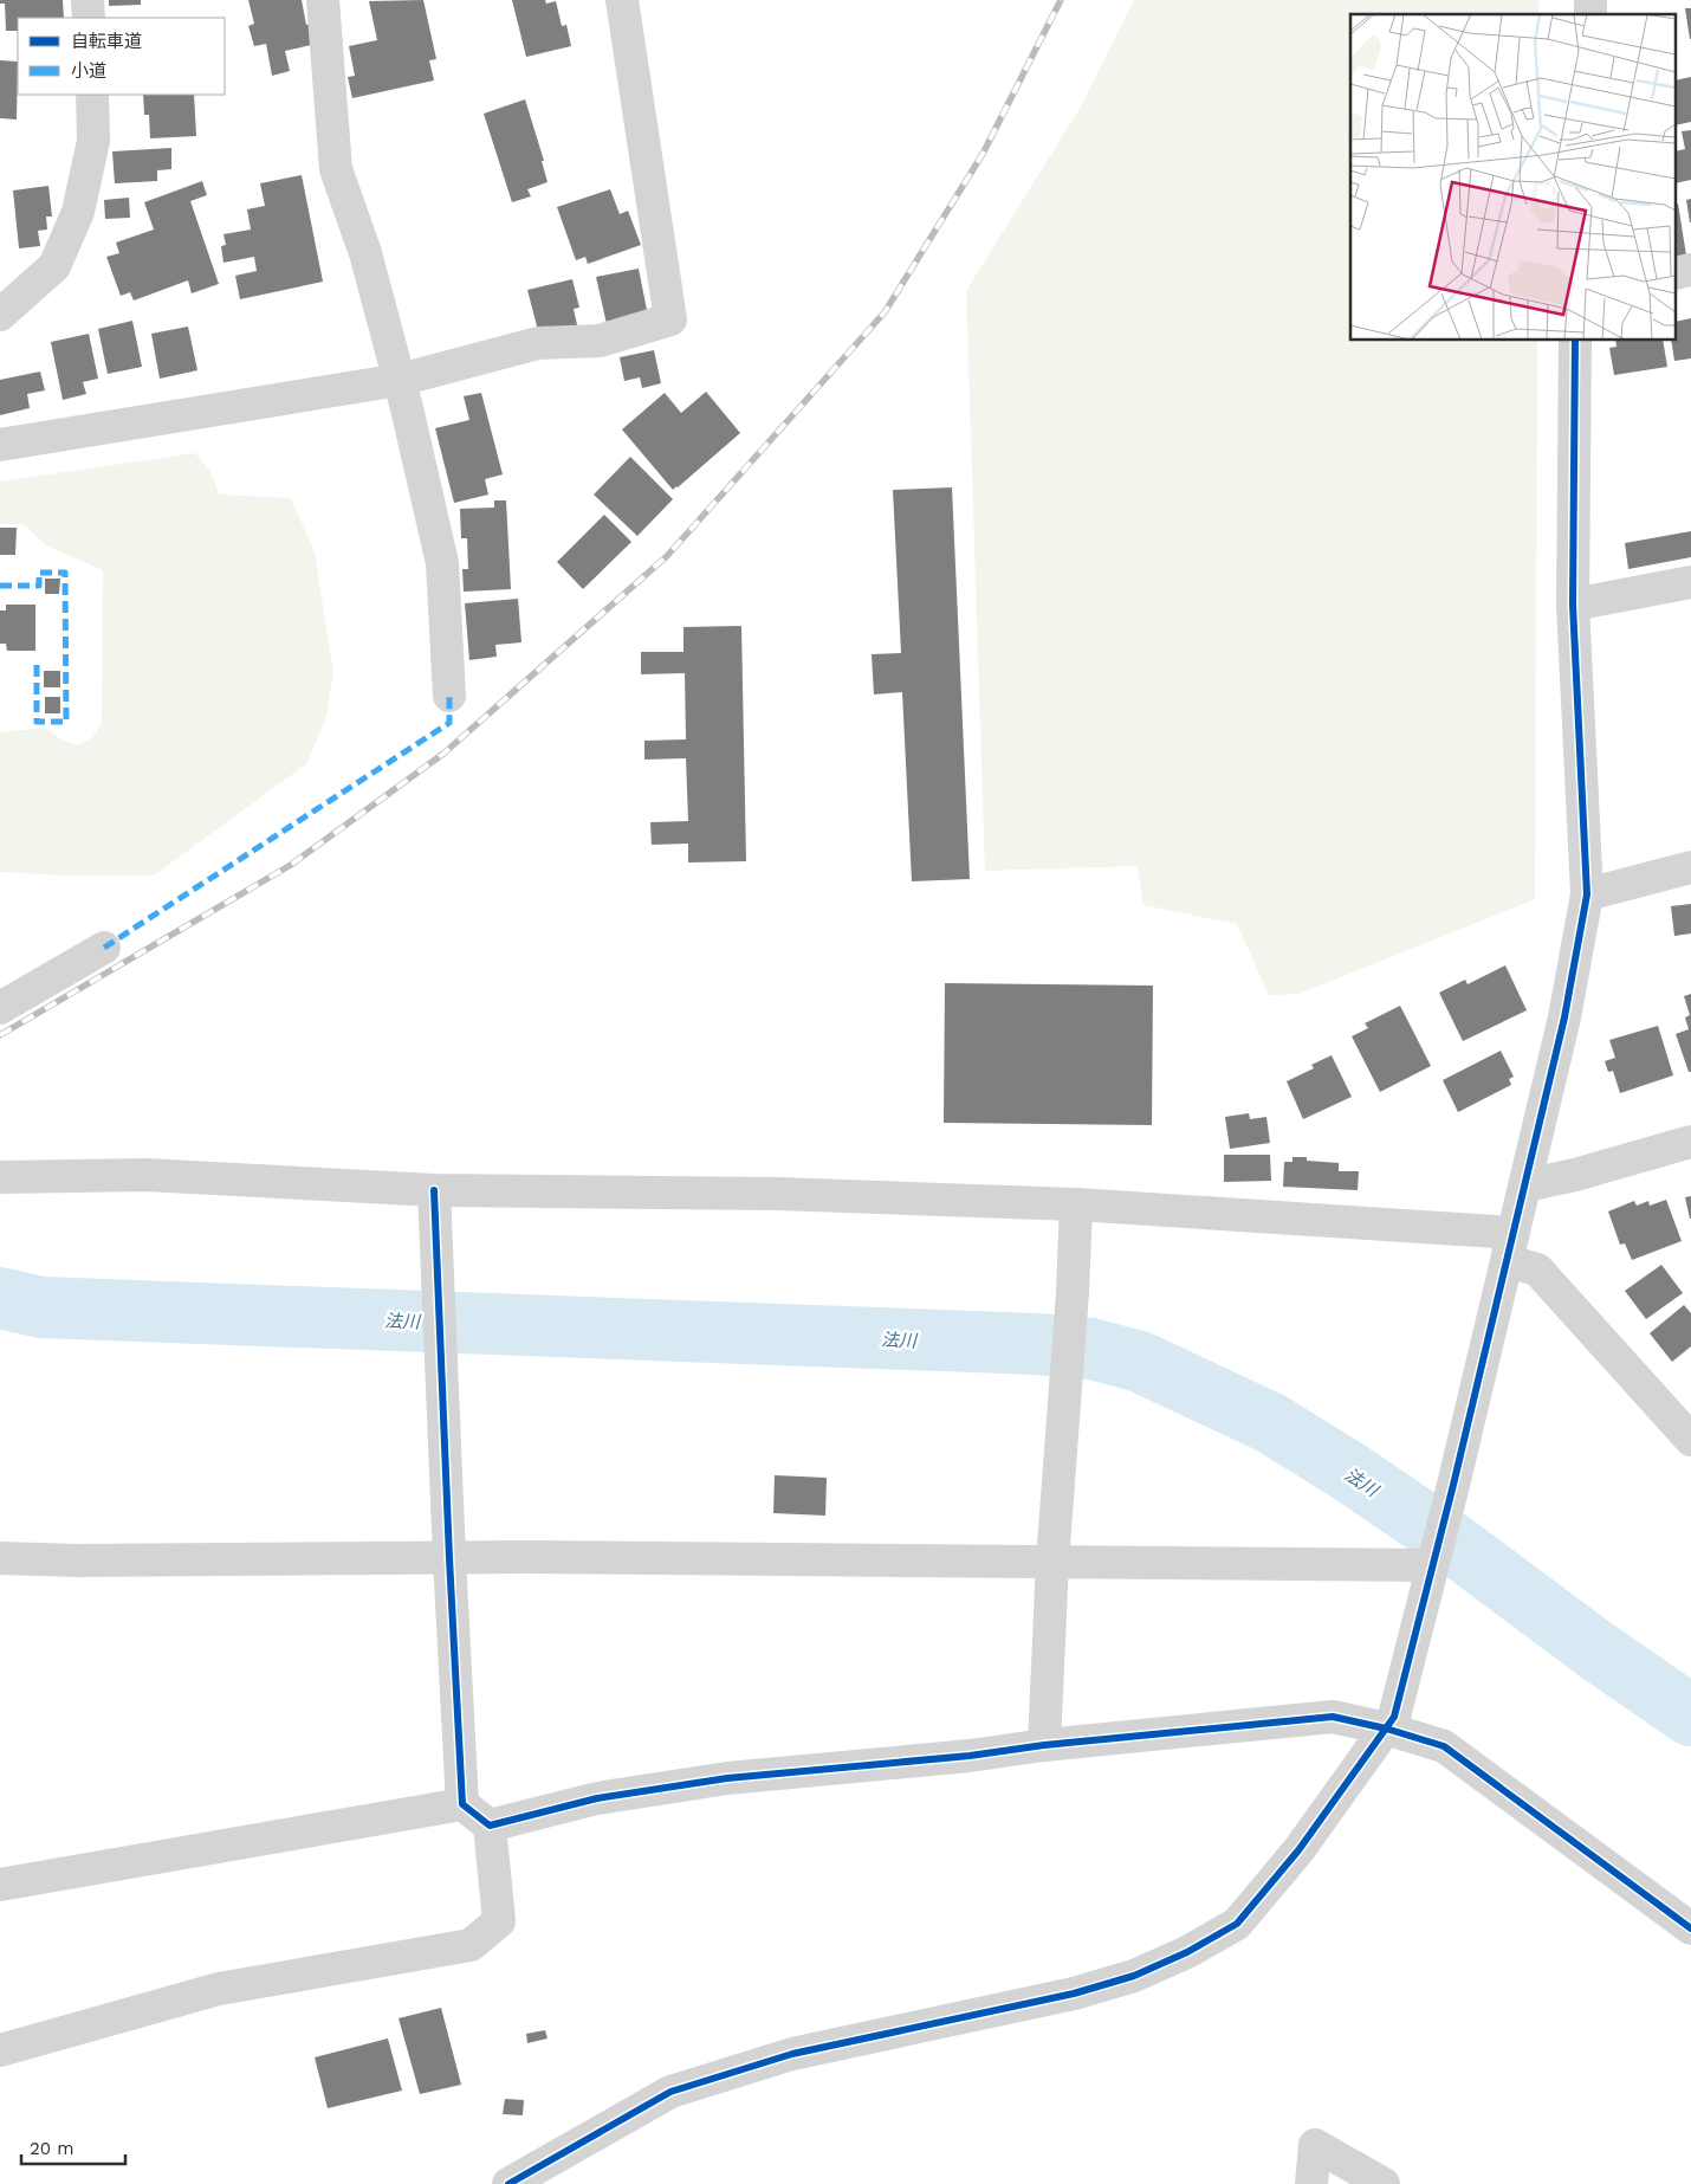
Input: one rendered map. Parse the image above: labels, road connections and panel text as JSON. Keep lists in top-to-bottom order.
{
  "water": ["法川"],
  "legend": ["自転車道", "小道"],
  "scale_bar": "20 m"
}
